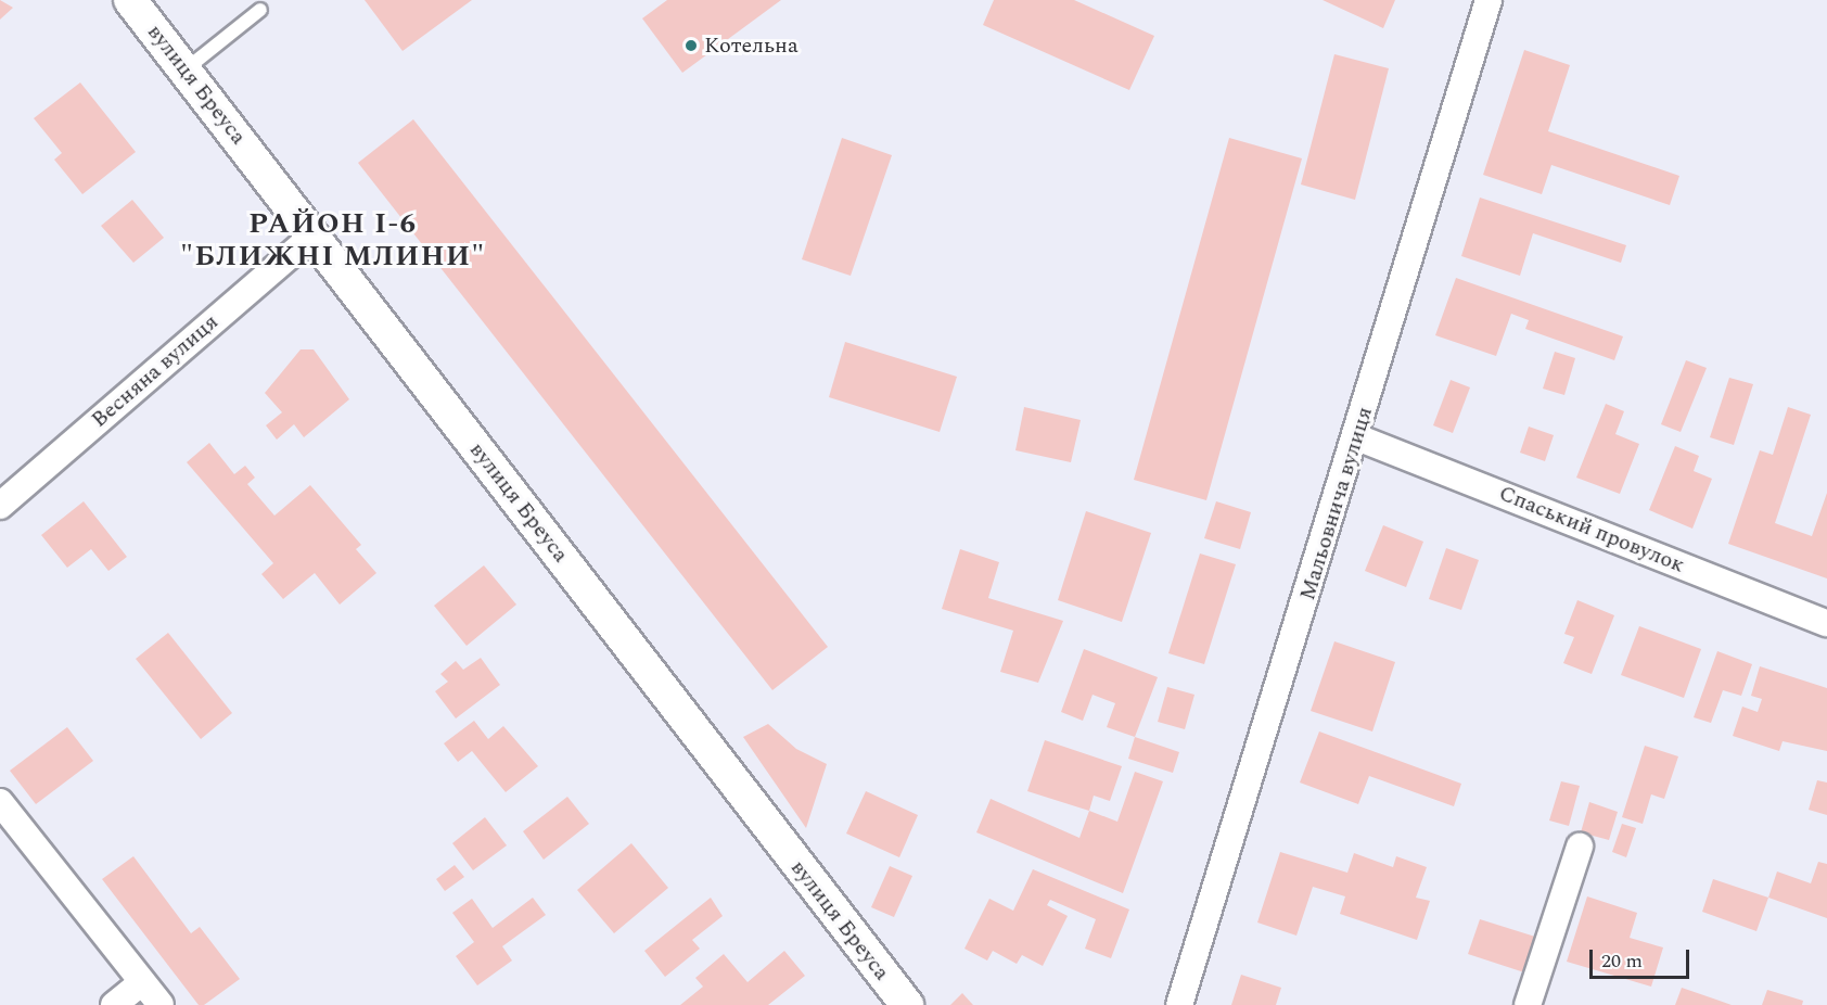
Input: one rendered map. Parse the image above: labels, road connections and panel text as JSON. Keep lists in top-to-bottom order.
{
  "streets": {
    "street": [
      "вулиця Бреуса",
      "Весняна вулиця",
      "Мальовнича вулиця",
      "Спаський провулок"
    ]
  },
  "crossings": [
    ["вулиця Бреуса", "Весняна вулиця"],
    ["Мальовнича вулиця", "Спаський провулок"]
  ],
  "districts": ["РАЙОН І-6 \"БЛИЖНІ МЛИНИ\""],
  "places": ["Котельна"],
  "scale_bar": "20 m"
}
